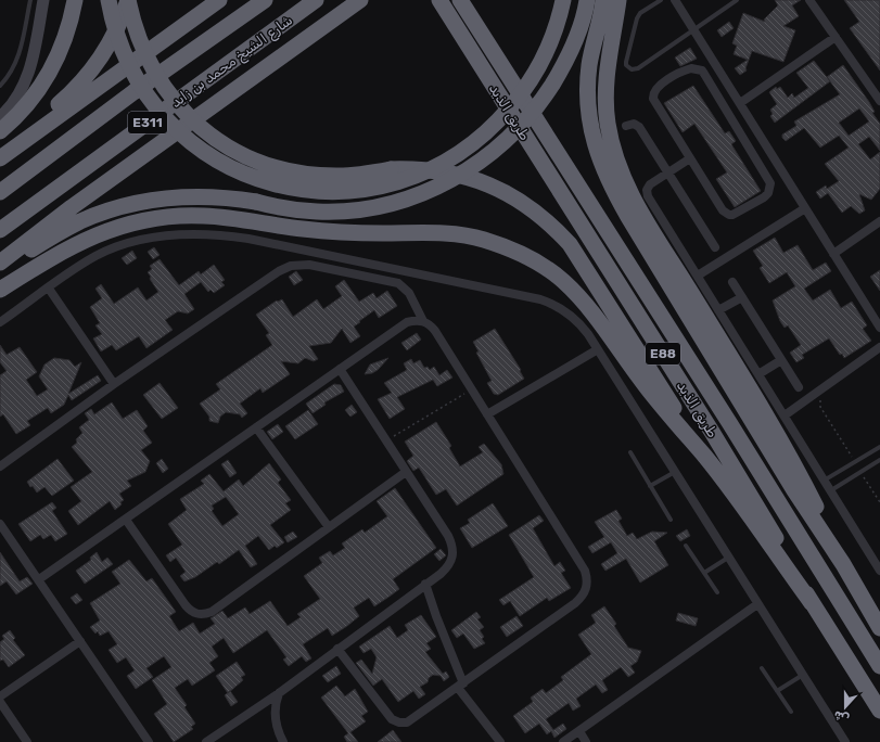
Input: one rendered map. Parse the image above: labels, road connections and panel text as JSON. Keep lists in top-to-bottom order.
{
  "streets": {
    "highway": [
      "شارع الشيخ محمد بن زايد",
      "طريق الذيد",
      "E311",
      "E88"
    ]
  },
  "north": "bottom"
}
